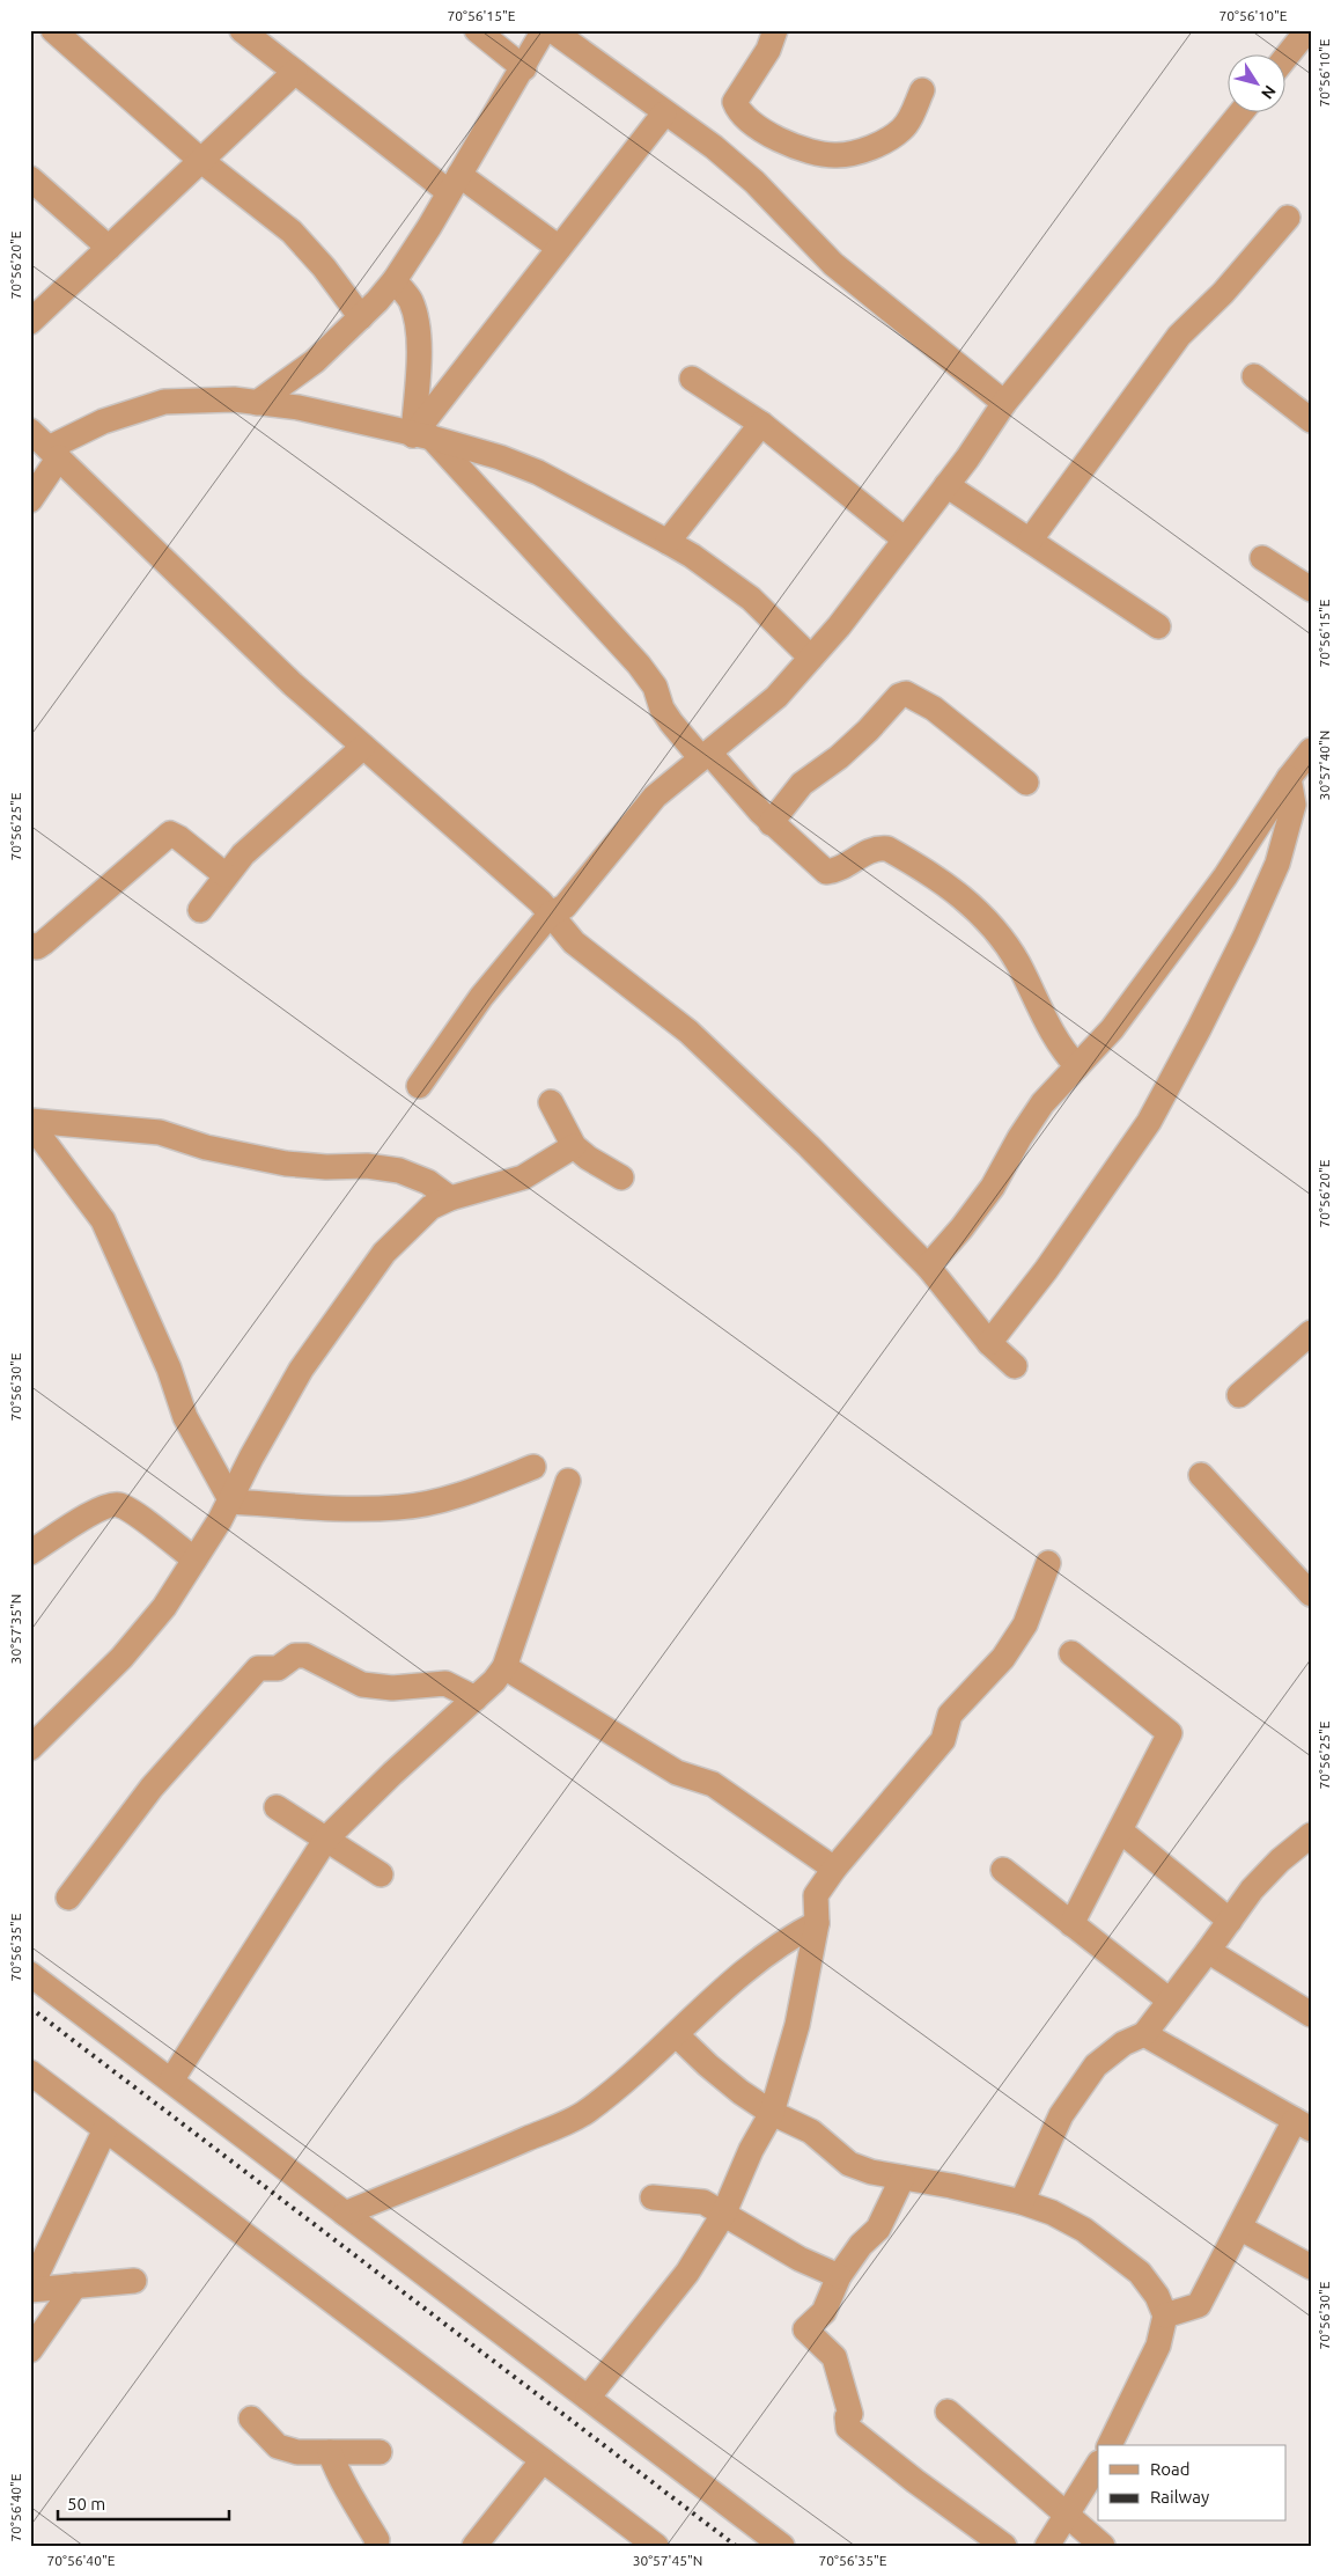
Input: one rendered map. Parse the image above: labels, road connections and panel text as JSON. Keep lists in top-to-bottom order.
{
  "legend": ["Road", "Railway"],
  "scale_bar": "50 m",
  "north": "bottom right",
  "coordinates": [
    "70°56'15\"E",
    "70°56'10\"E",
    "70°56'20\"E",
    "30°57'40\"N",
    "70°56'25\"E",
    "70°56'30\"E",
    "30°57'35\"N",
    "70°56'35\"E",
    "70°56'40\"E",
    "30°57'45\"N"
  ]
}
